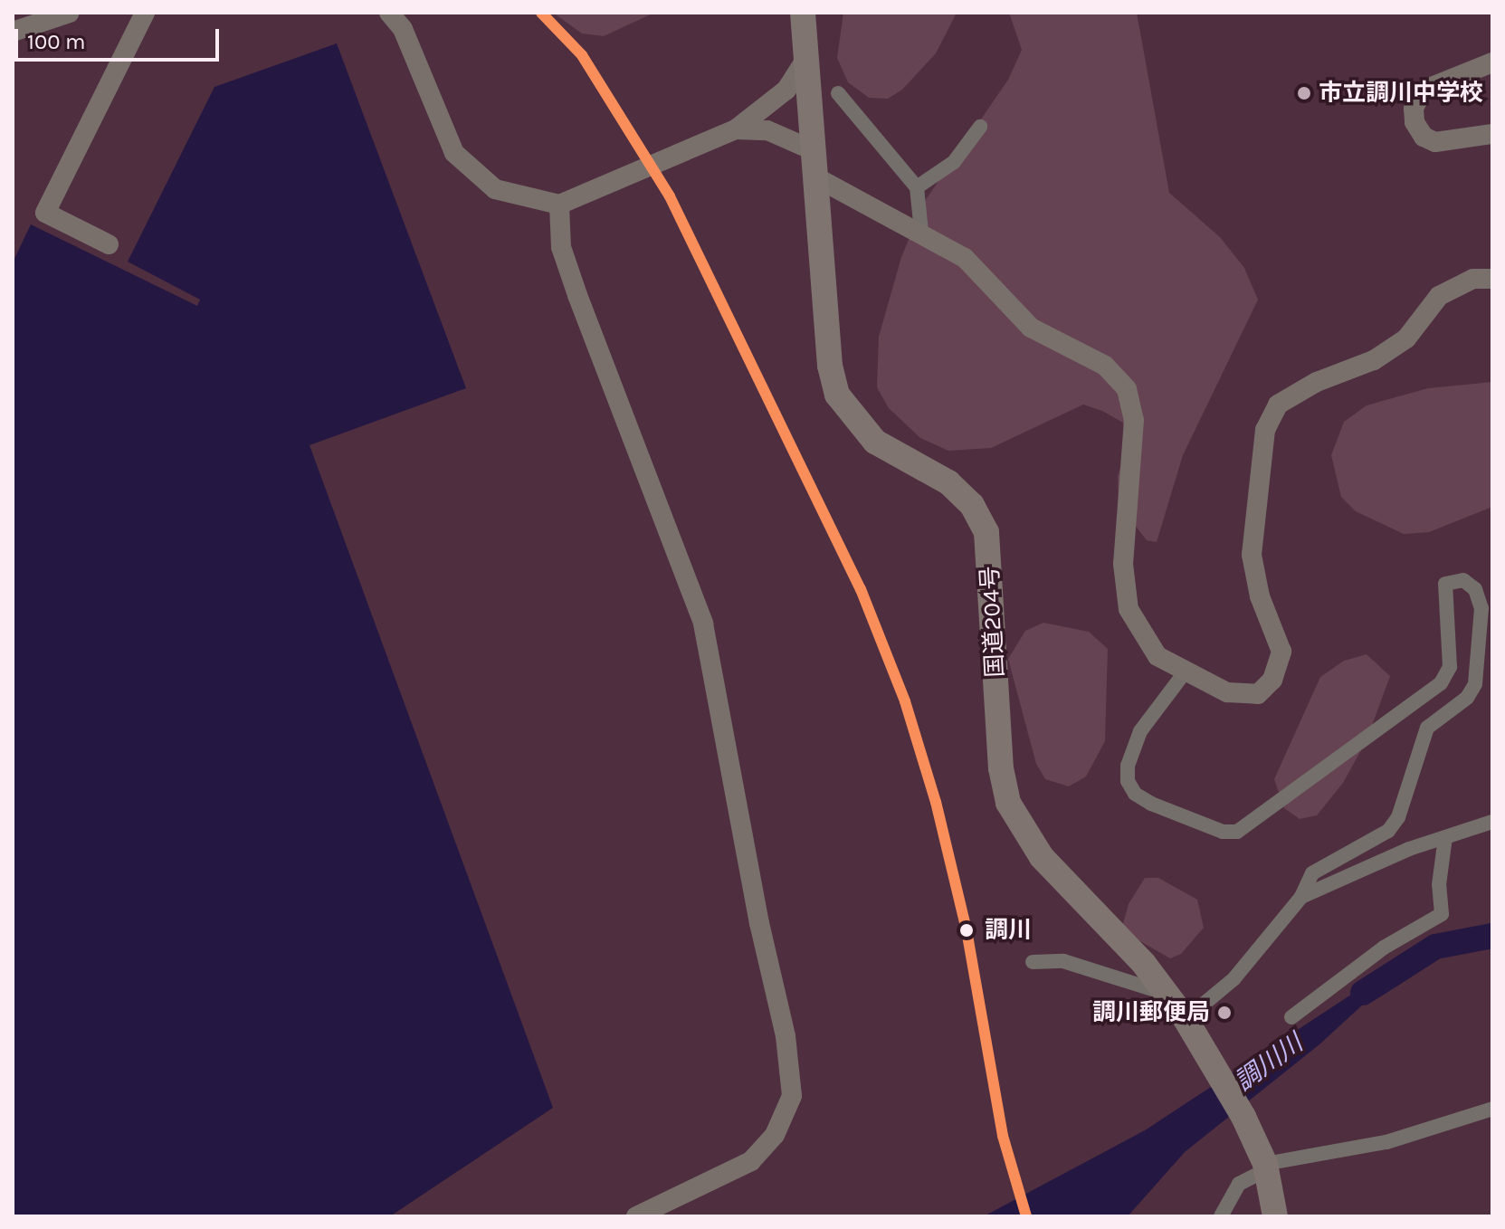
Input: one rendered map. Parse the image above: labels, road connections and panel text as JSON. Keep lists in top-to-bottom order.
{
  "streets": {
    "highway": ["国道204号"]
  },
  "water": ["調川川"],
  "places": ["市立調川中学校", "調川", "調川郵便局"],
  "scale_bar": "100 m"
}
